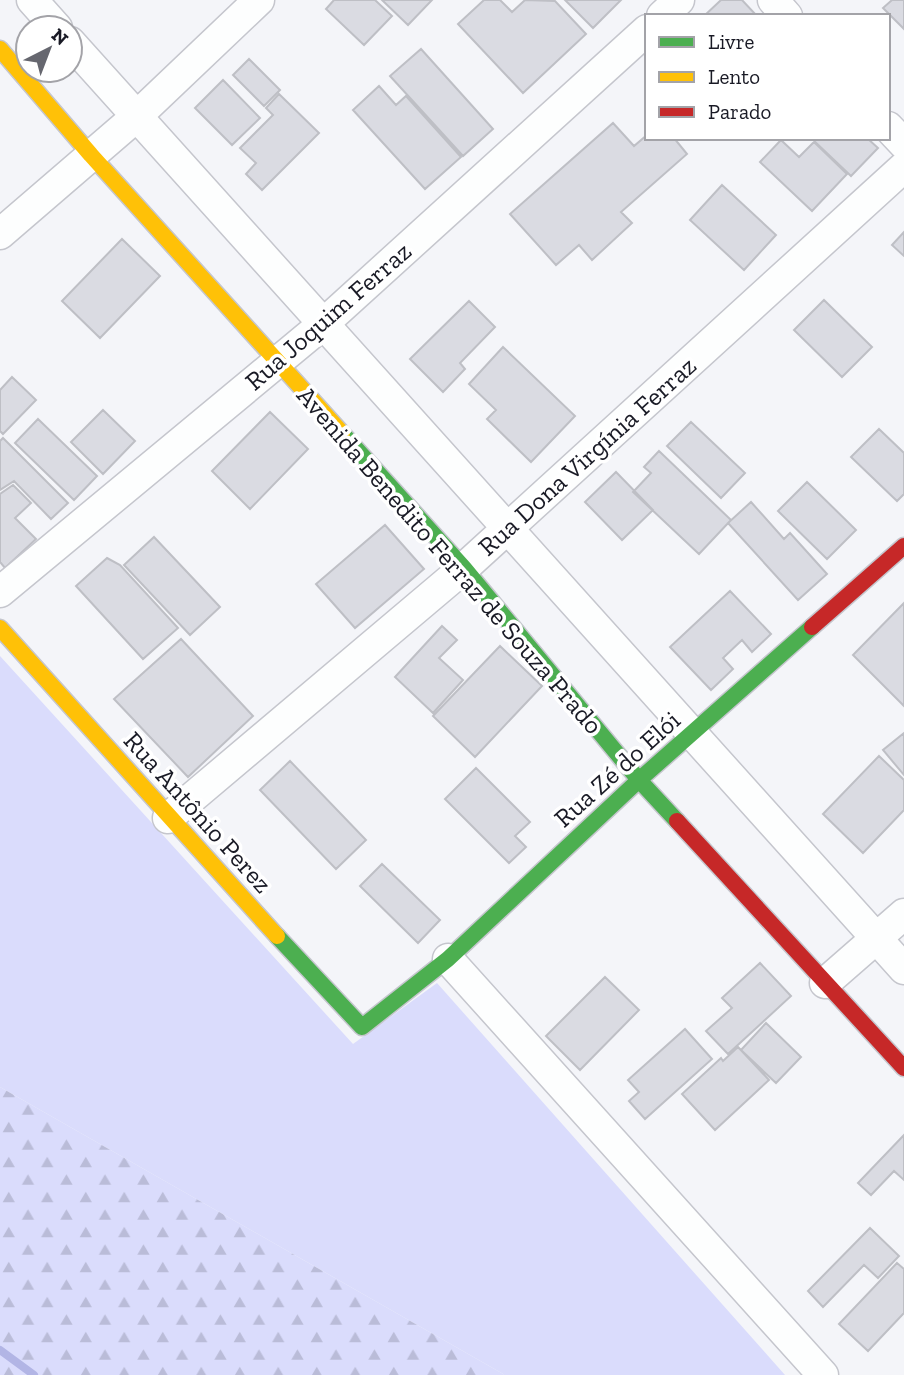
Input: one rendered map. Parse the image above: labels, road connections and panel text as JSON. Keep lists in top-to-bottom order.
{
  "streets": {
    "street": [
      "Rua Joquim Ferraz",
      "Rua Dona Virgínia Ferraz",
      "Avenida Benedito Ferraz de Souza Prado",
      "Rua Zé do Elói",
      "Rua Antônio Perez"
    ]
  },
  "crossings": [
    ["Rua Joquim Ferraz", "Avenida Benedito Ferraz de Souza Prado"],
    ["Rua Dona Virgínia Ferraz", "Avenida Benedito Ferraz de Souza Prado"],
    ["Rua Dona Virgínia Ferraz", "Rua Antônio Perez"],
    ["Avenida Benedito Ferraz de Souza Prado", "Rua Zé do Elói"],
    ["Rua Zé do Elói", "Rua Antônio Perez"]
  ],
  "legend": ["Livre", "Lento", "Parado"],
  "north": "top right"
}
